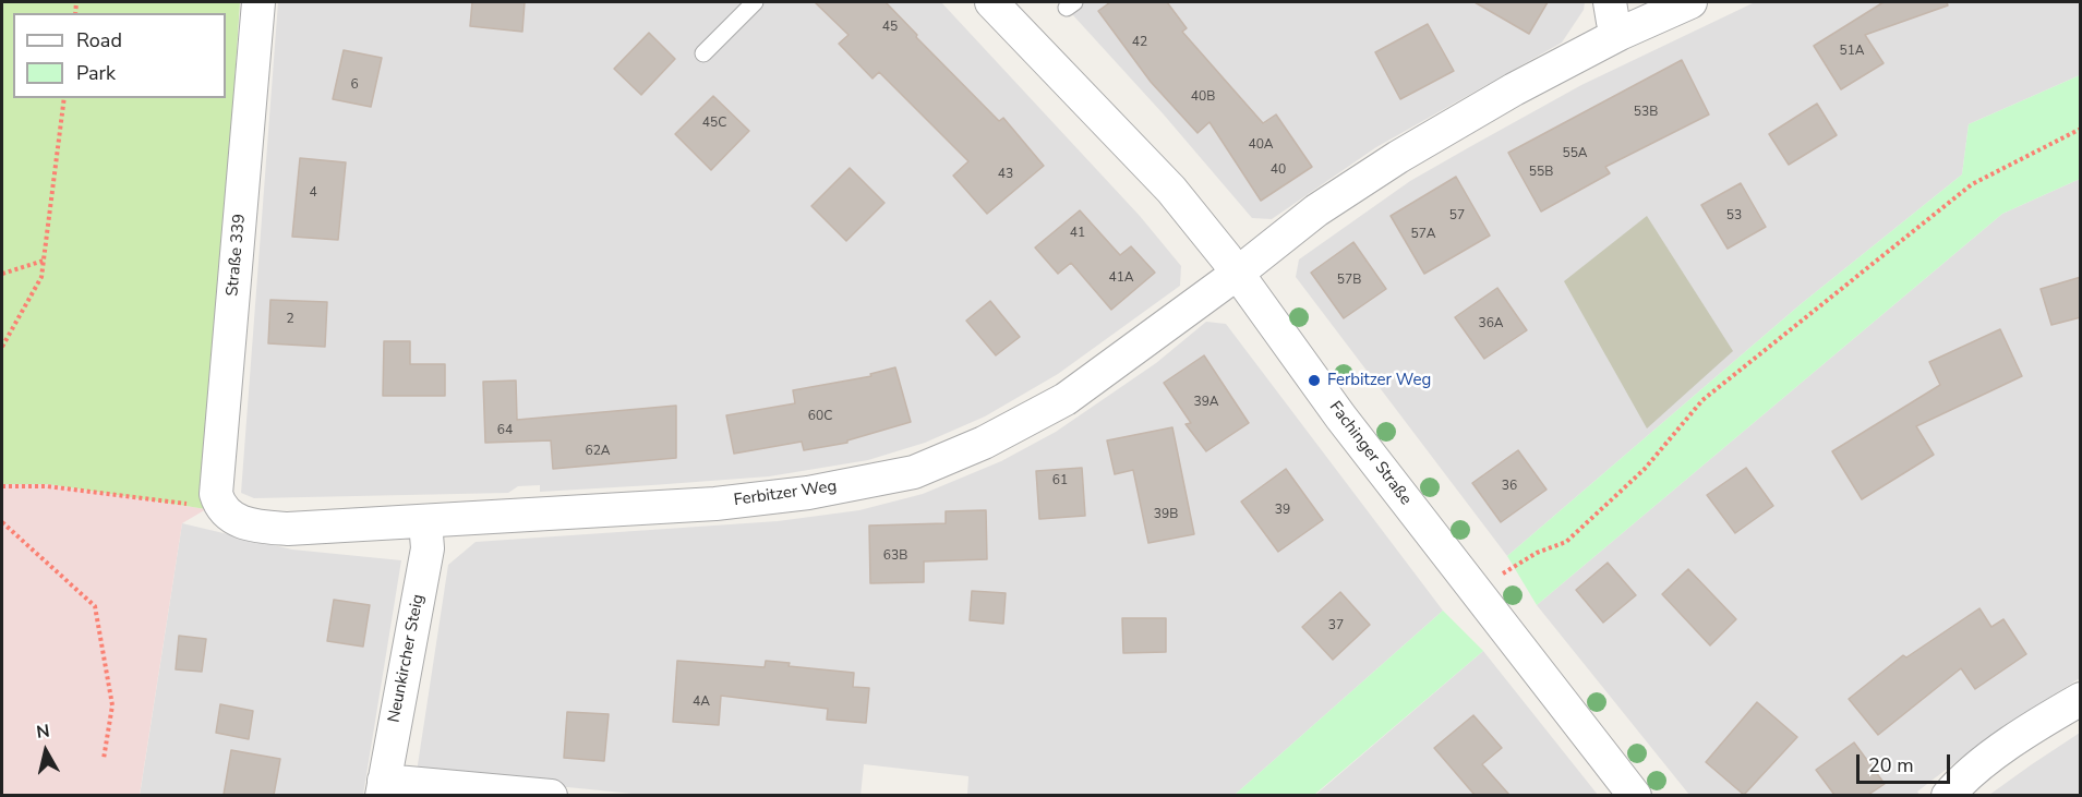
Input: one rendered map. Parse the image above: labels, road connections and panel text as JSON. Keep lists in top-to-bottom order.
{
  "streets": {
    "street": [
      "Straße 339",
      "Fachinger Straße",
      "Ferbitzer Weg",
      "Neunkircher Steig"
    ]
  },
  "crossings": [
    ["Straße 339", "Ferbitzer Weg"],
    ["Fachinger Straße", "Ferbitzer Weg"],
    ["Ferbitzer Weg", "Neunkircher Steig"]
  ],
  "places": ["Ferbitzer Weg"],
  "house_numbers": [
    "45",
    "42",
    "51A",
    "6",
    "40B",
    "53B",
    "45C",
    "40A",
    "55A",
    "40",
    "55B",
    "43",
    "4",
    "57",
    "53",
    "41",
    "57A",
    "41A",
    "57B",
    "2",
    "36A",
    "39A",
    "60C",
    "64",
    "62A",
    "61",
    "36",
    "39",
    "39B",
    "63B",
    "37",
    "4A"
  ],
  "legend": ["Road", "Park"],
  "scale_bar": "20 m",
  "north": "top"
}
